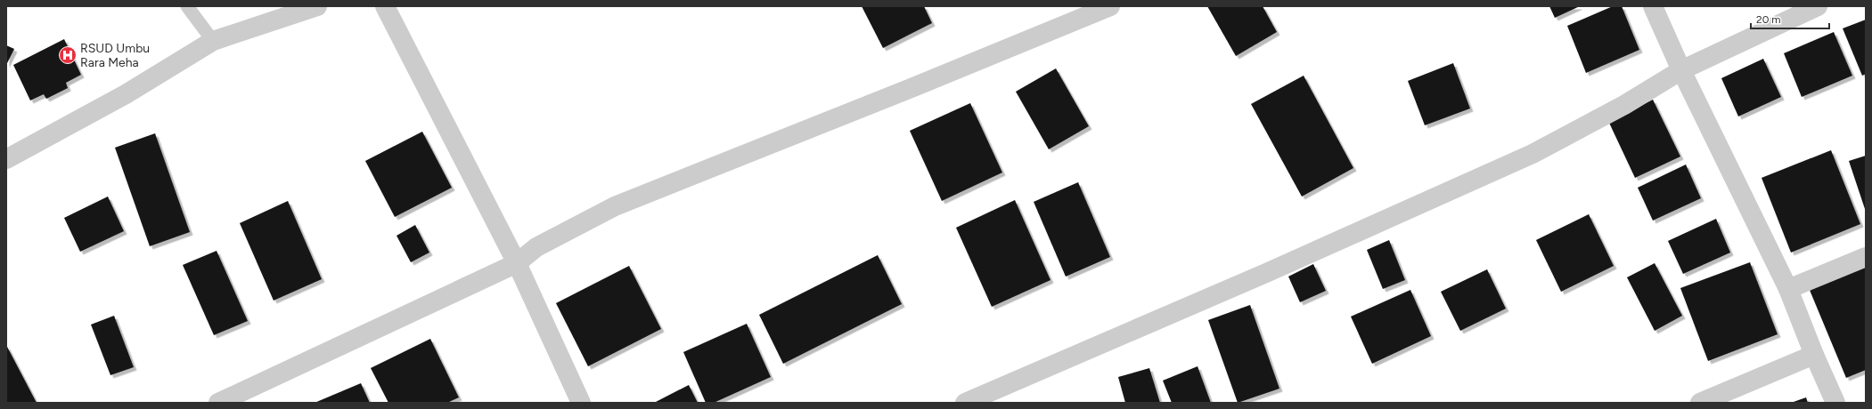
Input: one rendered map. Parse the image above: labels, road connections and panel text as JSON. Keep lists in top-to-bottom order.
{
  "places": {
    "hospital": ["RSUD Umbu Rara Meha"]
  },
  "scale_bar": "20 m"
}
